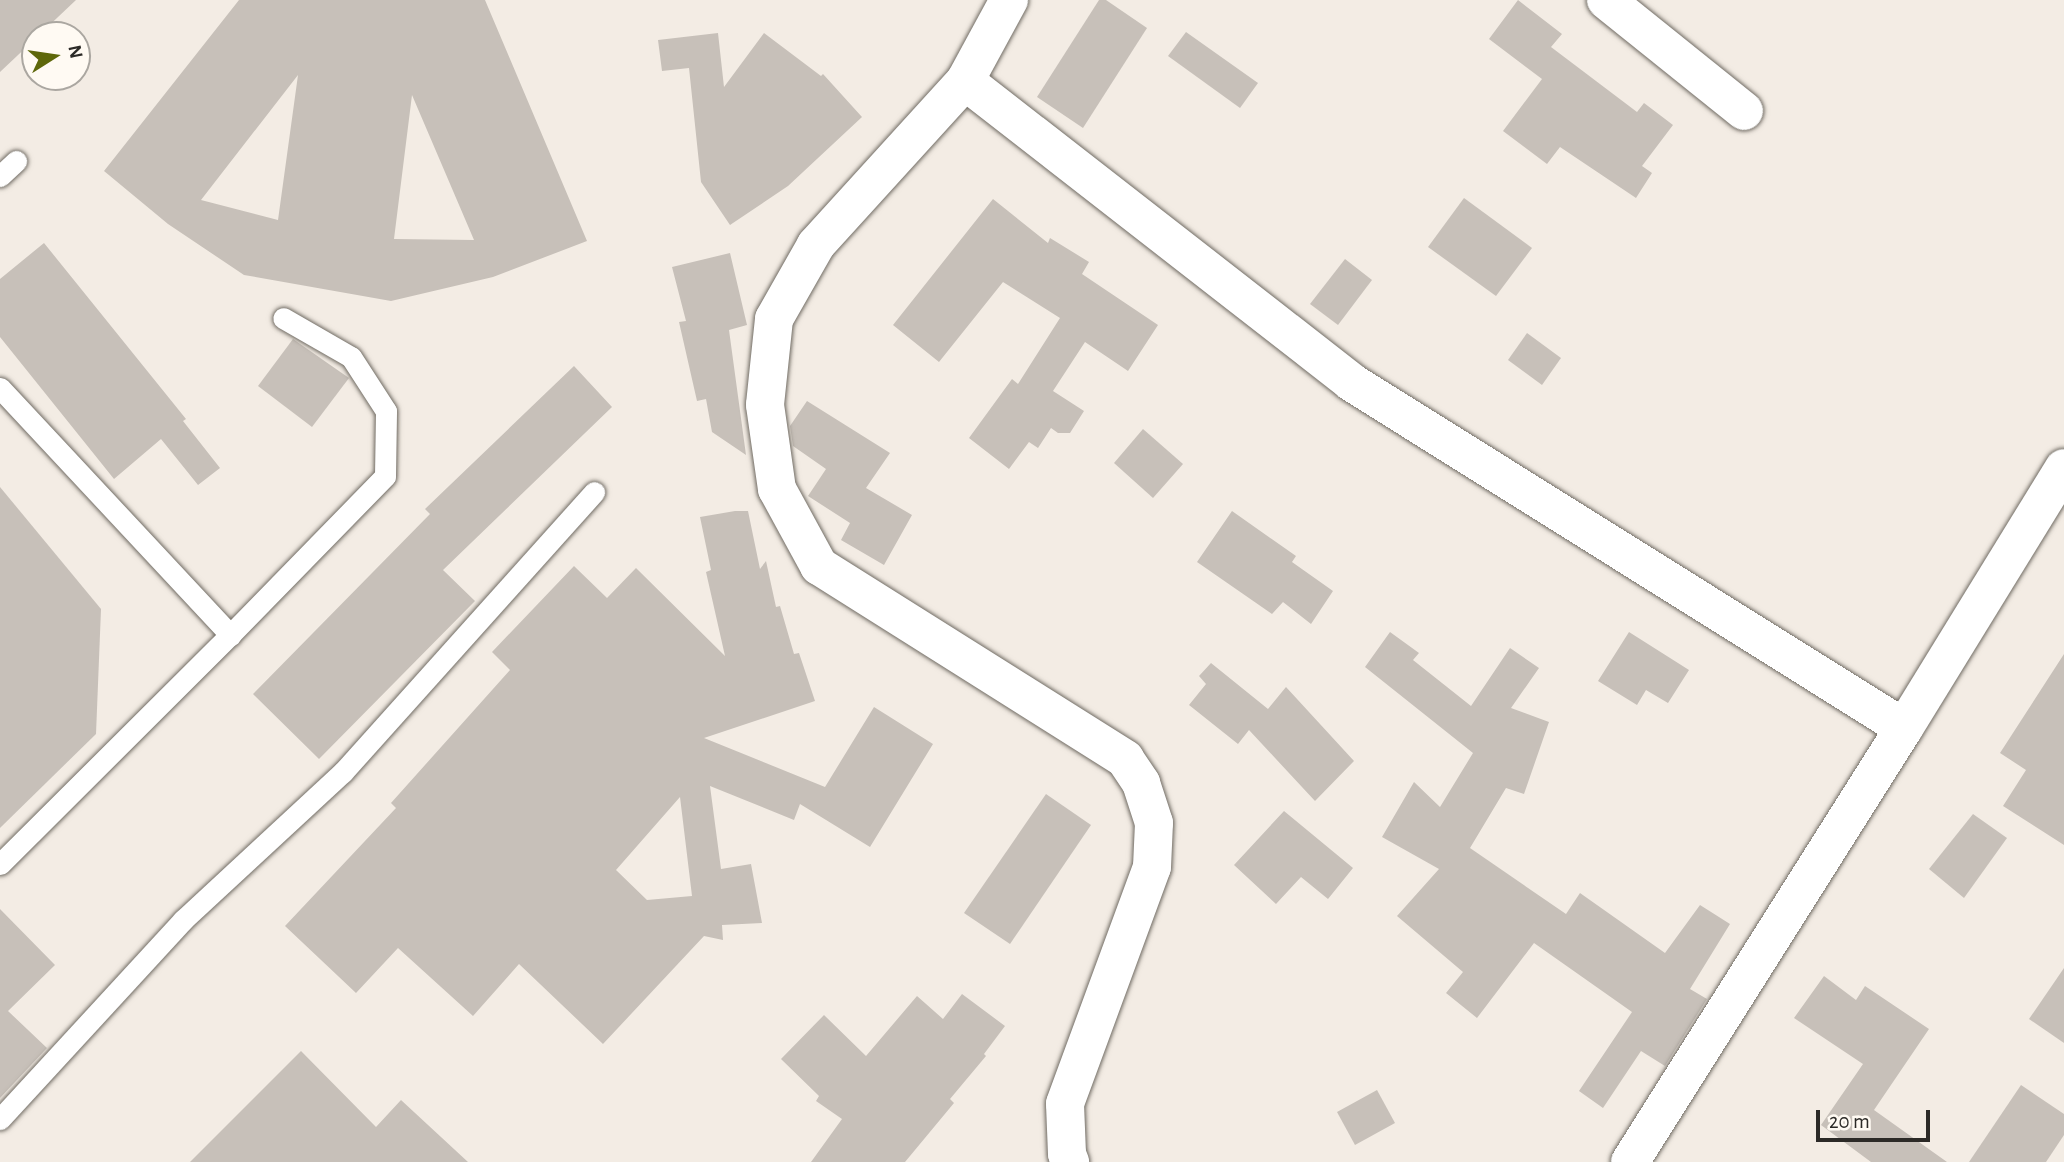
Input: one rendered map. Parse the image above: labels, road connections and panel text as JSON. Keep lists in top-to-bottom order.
{
  "scale_bar": "20 m",
  "north": "right"
}
